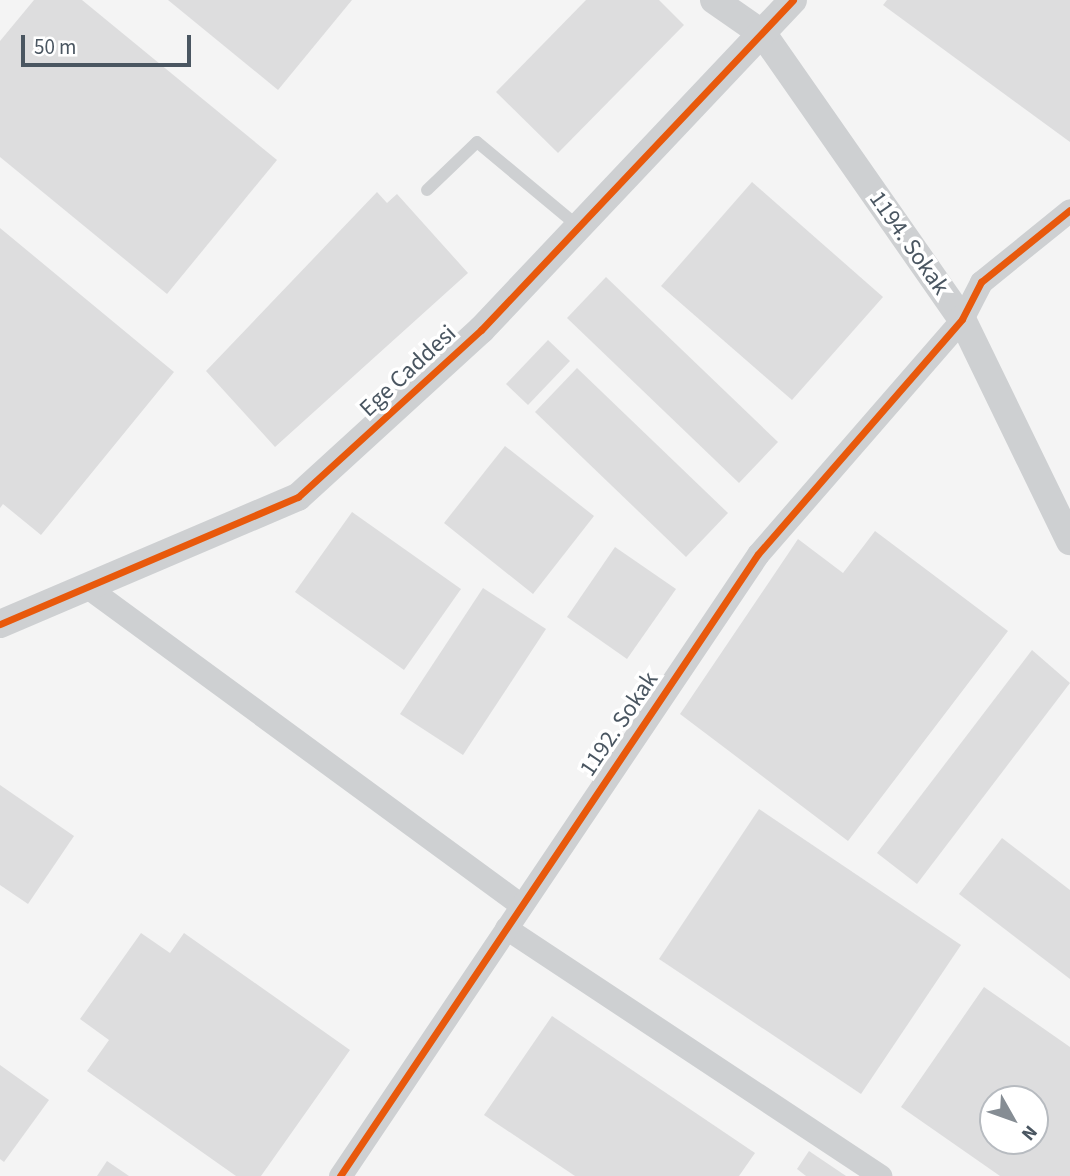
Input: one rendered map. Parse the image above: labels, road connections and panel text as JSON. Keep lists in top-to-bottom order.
{
  "streets": {
    "street": ["1194. Sokak", "Ege Caddesi", "1192. Sokak"]
  },
  "crossings": [
    ["1194. Sokak", "Ege Caddesi"],
    ["1194. Sokak", "1192. Sokak"]
  ],
  "scale_bar": "50 m",
  "north": "bottom right"
}
